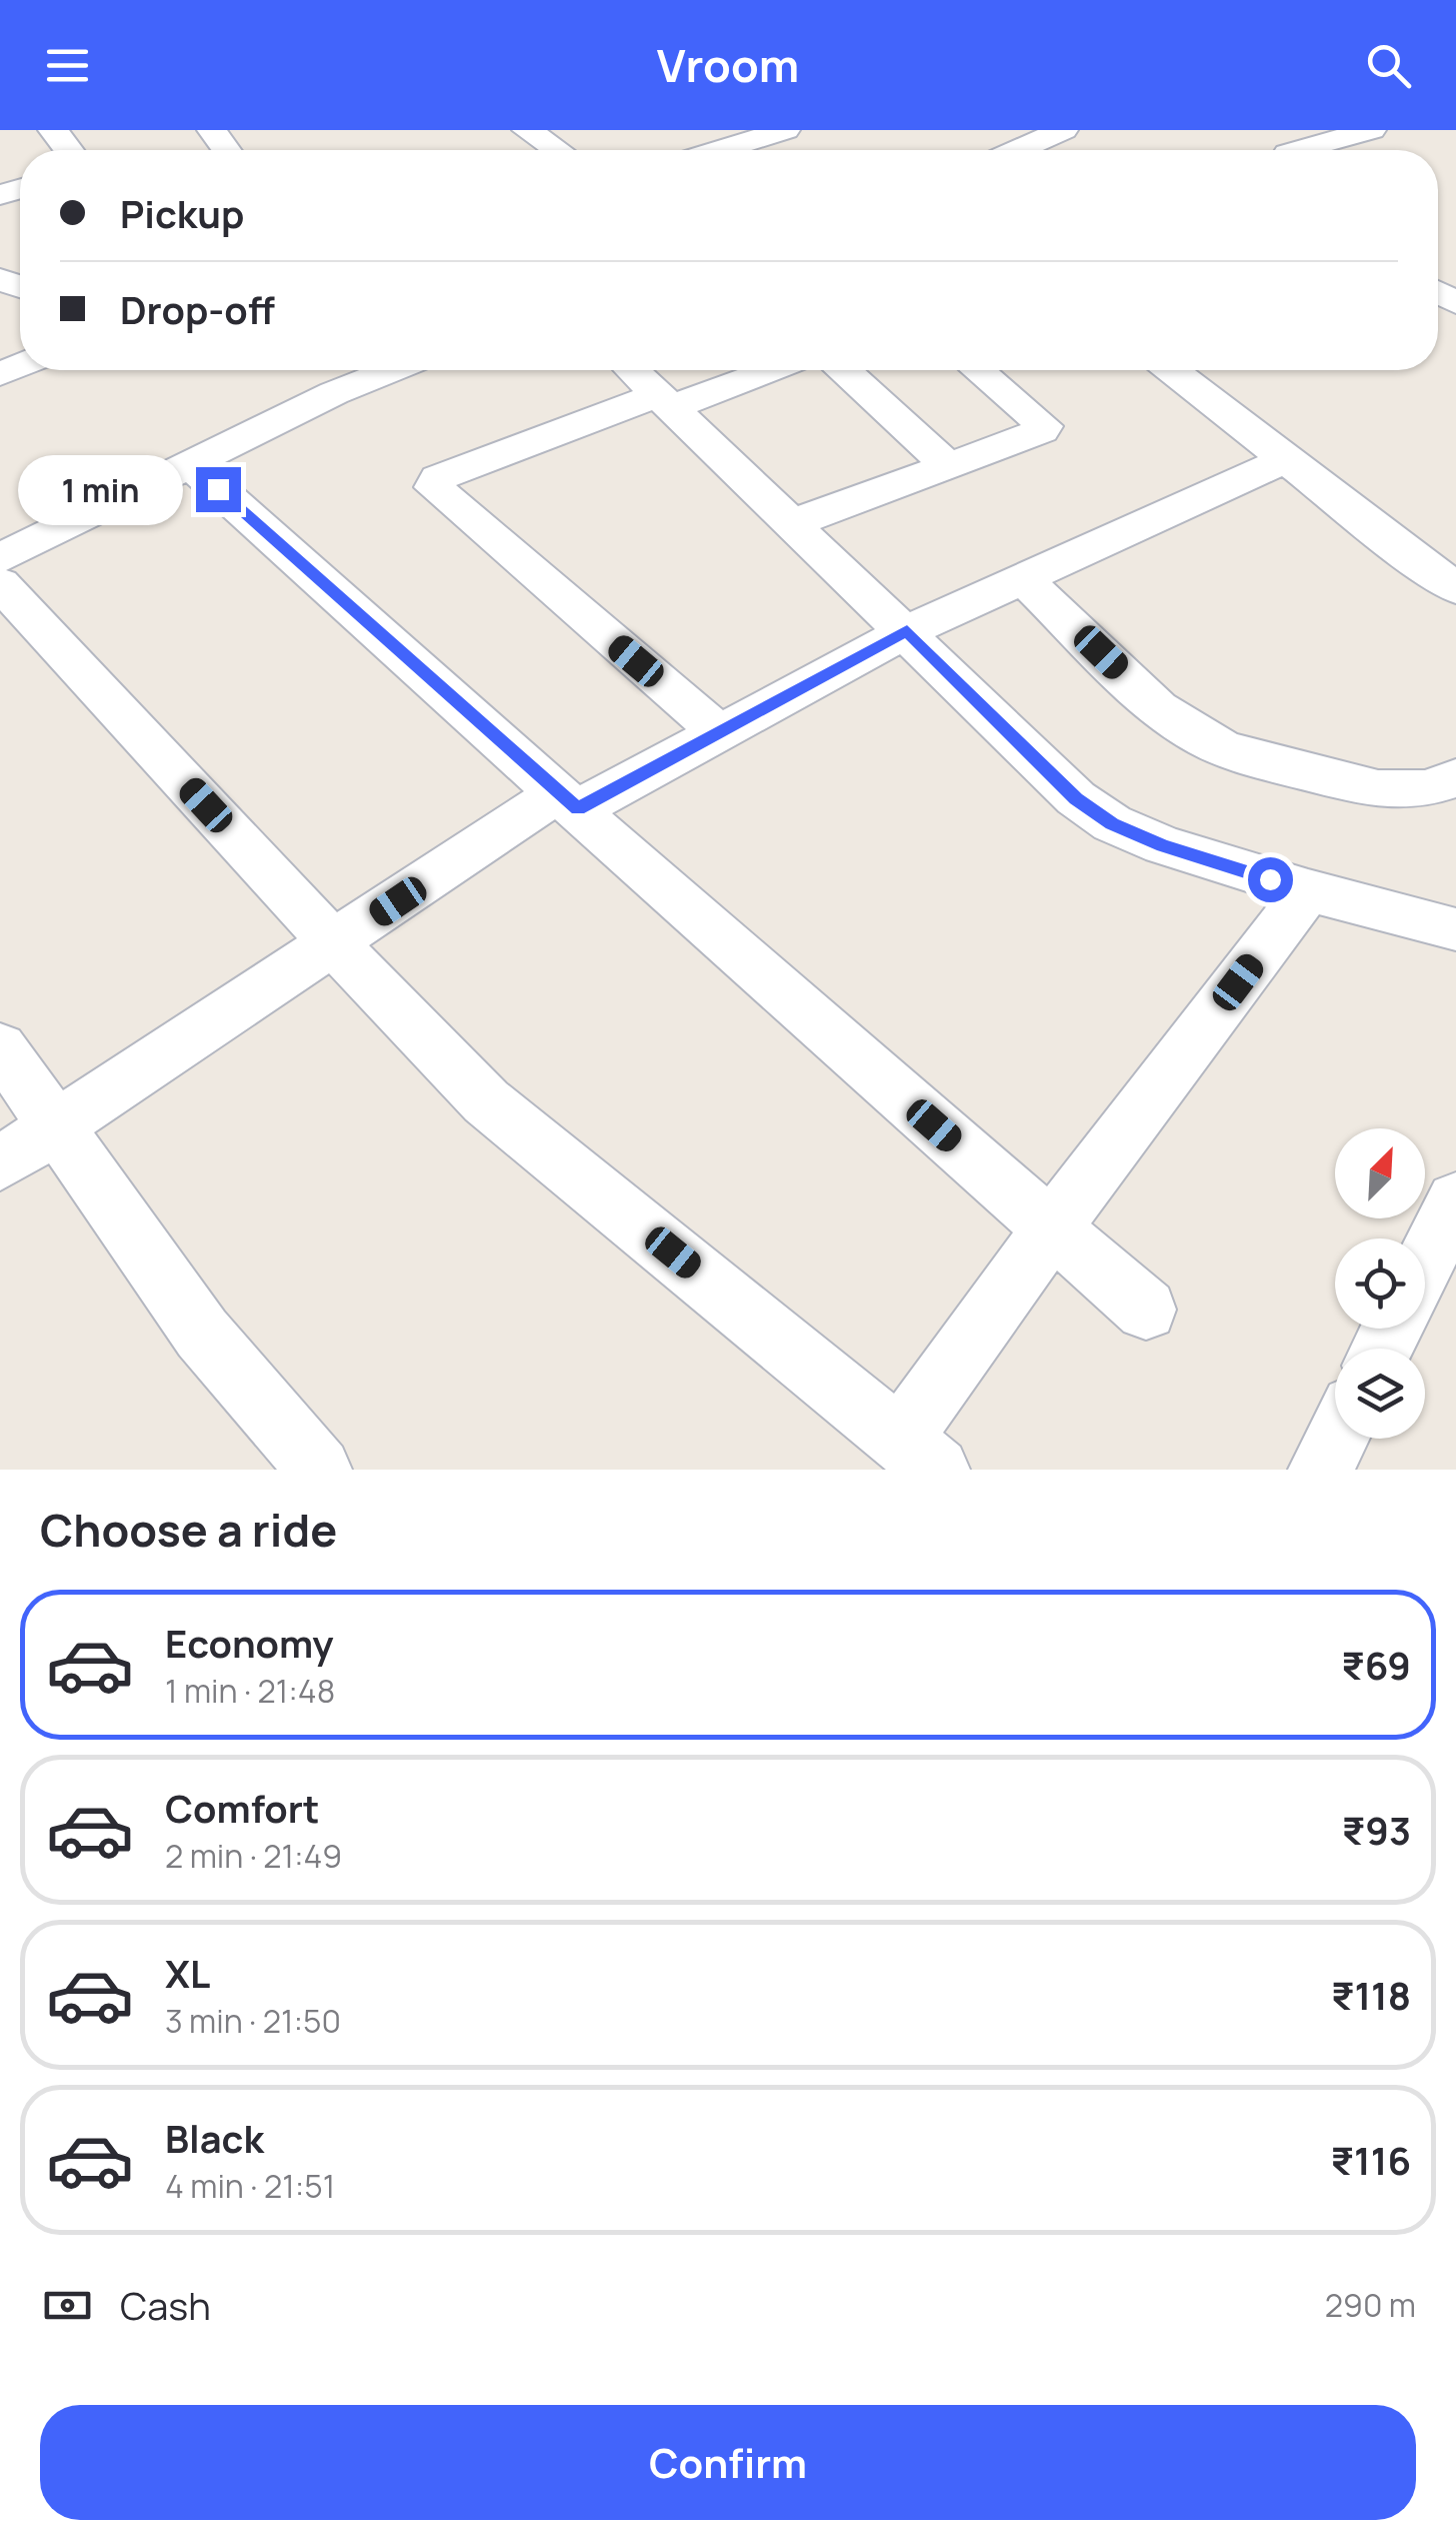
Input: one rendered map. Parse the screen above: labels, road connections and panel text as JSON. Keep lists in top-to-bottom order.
{
  "north": "top right",
  "page": {
    "header": "Vroom",
    "banner": ["Pickup", "Drop-off"],
    "bubble": "1 min",
    "heading": "Choose a ride",
    "list": [
      {
        "name": "Economy",
        "note": "1 min · 21:48",
        "value": "₹69"
      },
      {
        "name": "Comfort",
        "note": "2 min · 21:49",
        "value": "₹93"
      },
      {
        "name": "XL",
        "note": "3 min · 21:50",
        "value": "₹118"
      },
      {
        "name": "Black",
        "note": "4 min · 21:51",
        "value": "₹116"
      }
    ],
    "pay": ["Cash", "290 m"],
    "buttons": "Confirm"
  }
}
